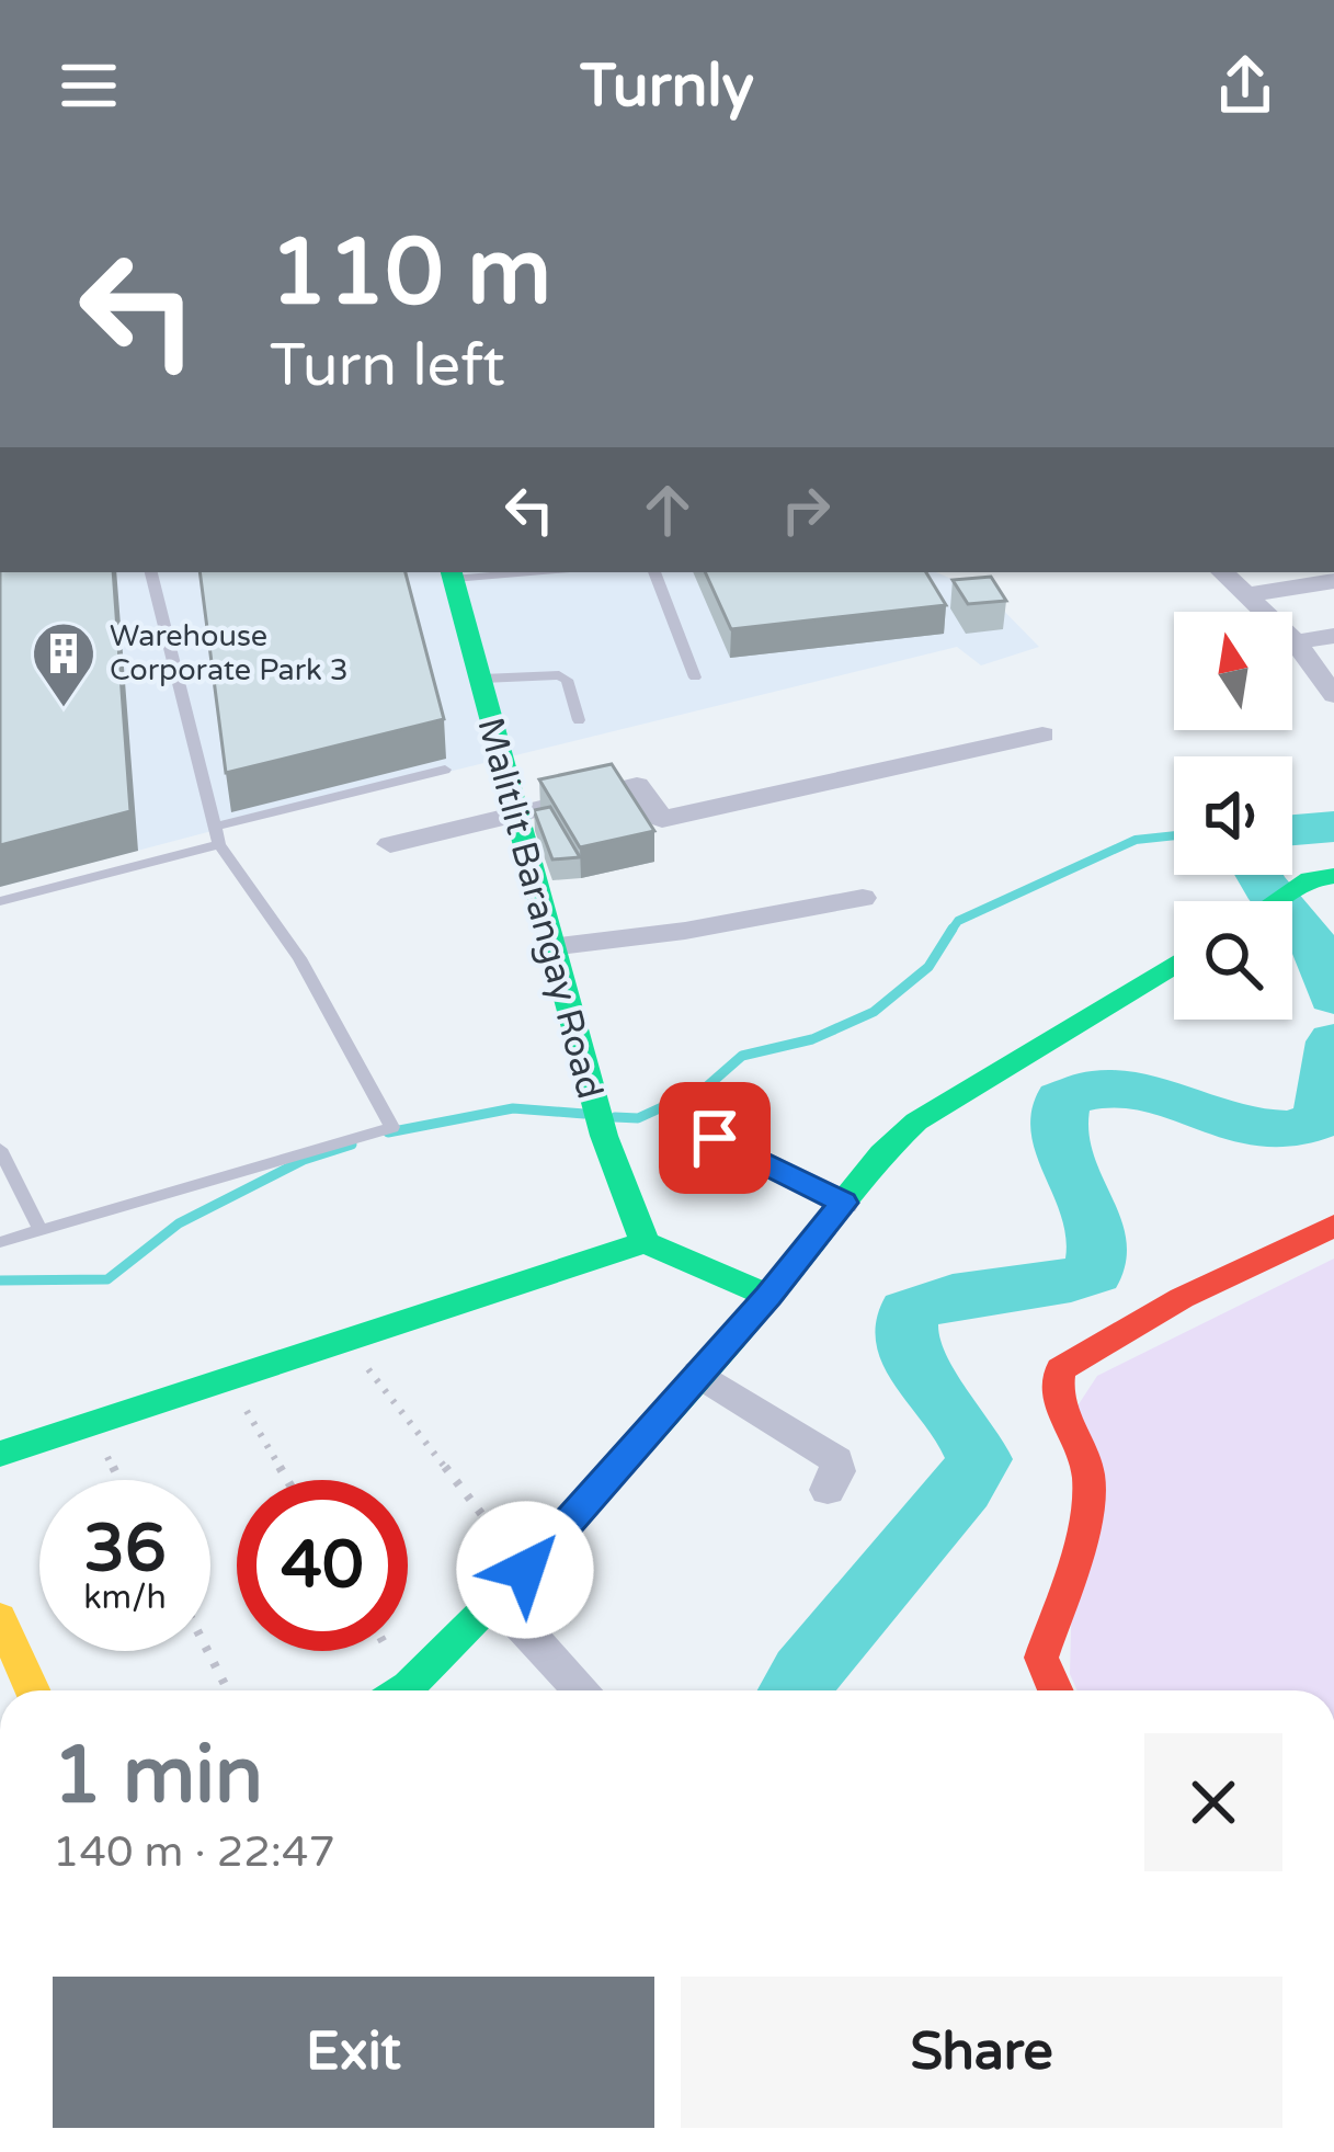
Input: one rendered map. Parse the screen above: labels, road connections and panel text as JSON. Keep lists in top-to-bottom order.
{
  "streets": {
    "street": ["Malitlit Barangay Road"]
  },
  "places": {
    "building": ["Warehouse Corporate Park 3"]
  },
  "north": "top",
  "page": {
    "header": "Turnly",
    "turn": ["110 m", "Turn left"],
    "speed": "36 km/h",
    "limit": "40",
    "heading": ["1 min", "140 m · 22:47"],
    "buttons": ["Exit", "Share"]
  }
}
